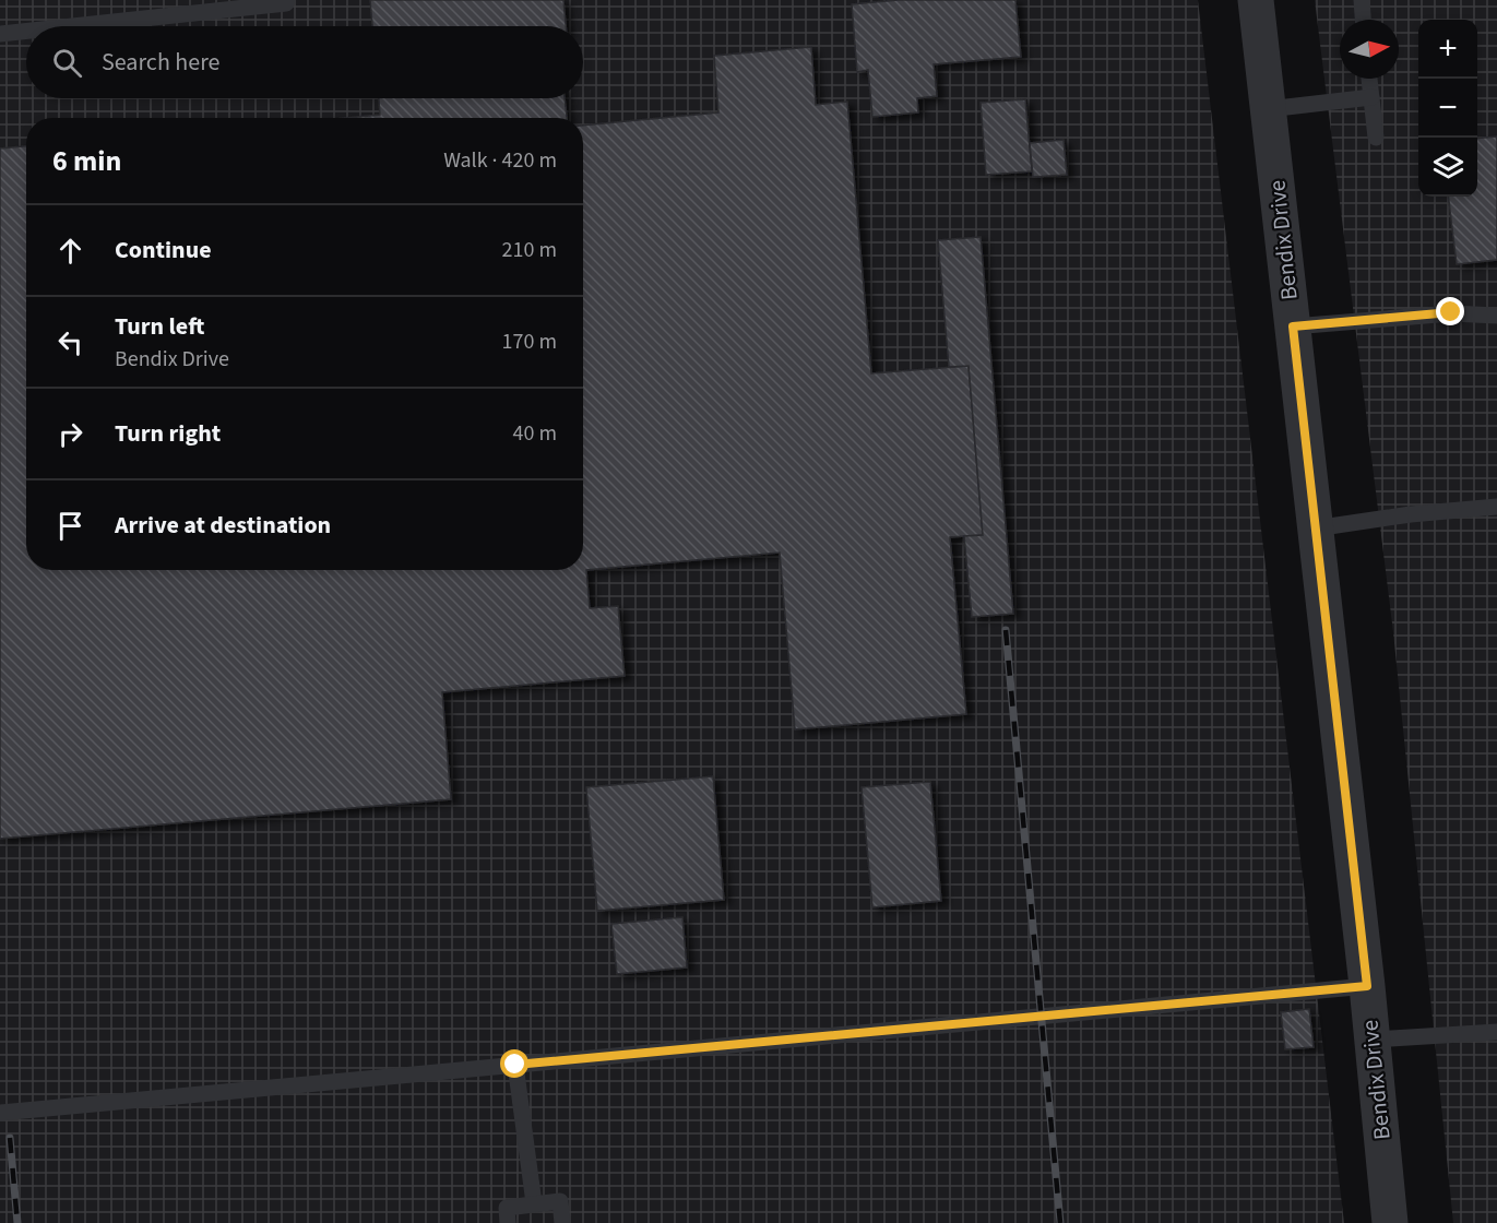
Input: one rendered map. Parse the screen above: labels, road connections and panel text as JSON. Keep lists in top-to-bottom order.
{
  "streets": {
    "street": ["Bendix Drive"]
  },
  "north": "right",
  "page": {
    "map_buttons": ["+", "−"],
    "search": "Search here",
    "heading": ["6 min", "Walk · 420 m"],
    "list": [
      ["Continue", "210 m"],
      ["Turn left", "Bendix Drive", "170 m"],
      ["Turn right", "40 m"],
      "Arrive at destination"
    ]
  }
}
